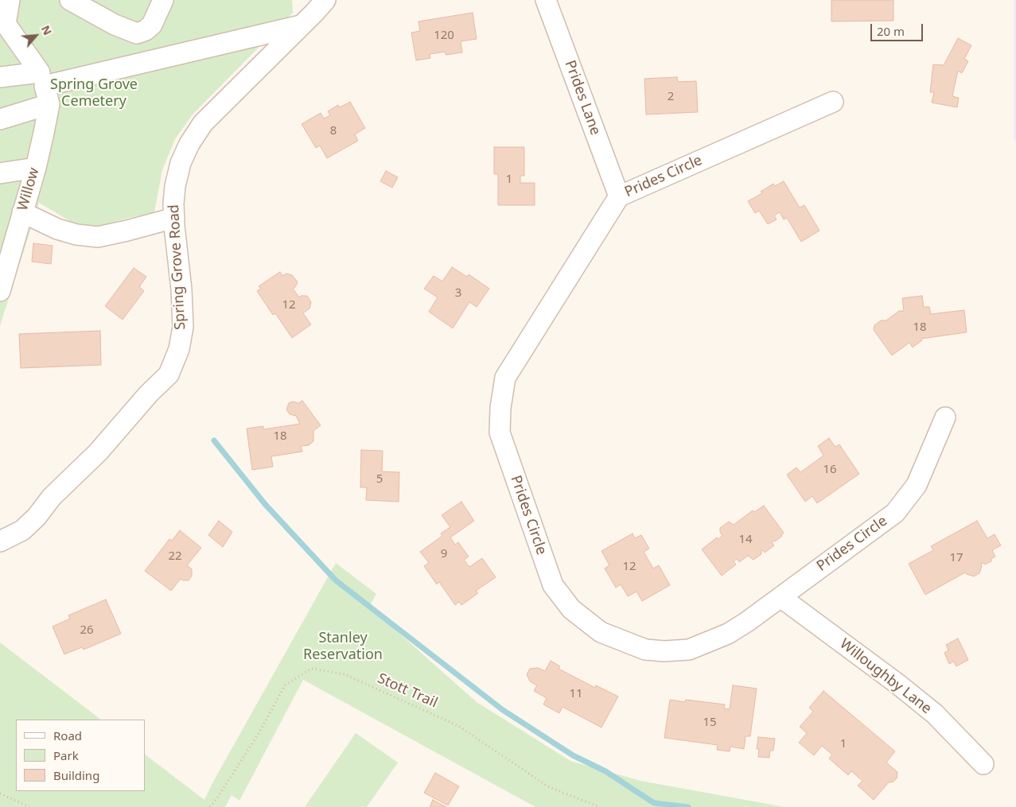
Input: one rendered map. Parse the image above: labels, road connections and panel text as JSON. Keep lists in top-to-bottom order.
{
  "streets": {
    "street": [
      "Prides Lane",
      "Prides Circle",
      "Willow",
      "Spring Grove Road",
      "Willoughby Lane"
    ],
    "path": ["Stott Trail"]
  },
  "crossings": [
    ["Prides Lane", "Prides Circle"],
    ["Prides Circle", "Willoughby Lane"]
  ],
  "parks": ["Spring Grove Cemetery", "Stanley Reservation"],
  "house_numbers": [
    "120",
    "2",
    "8",
    "1",
    "3",
    "12",
    "18",
    "18",
    "16",
    "5",
    "14",
    "9",
    "22",
    "17",
    "12",
    "26",
    "11",
    "15",
    "1"
  ],
  "legend": ["Road", "Park", "Building"],
  "scale_bar": "20 m",
  "north": "top right"
}
